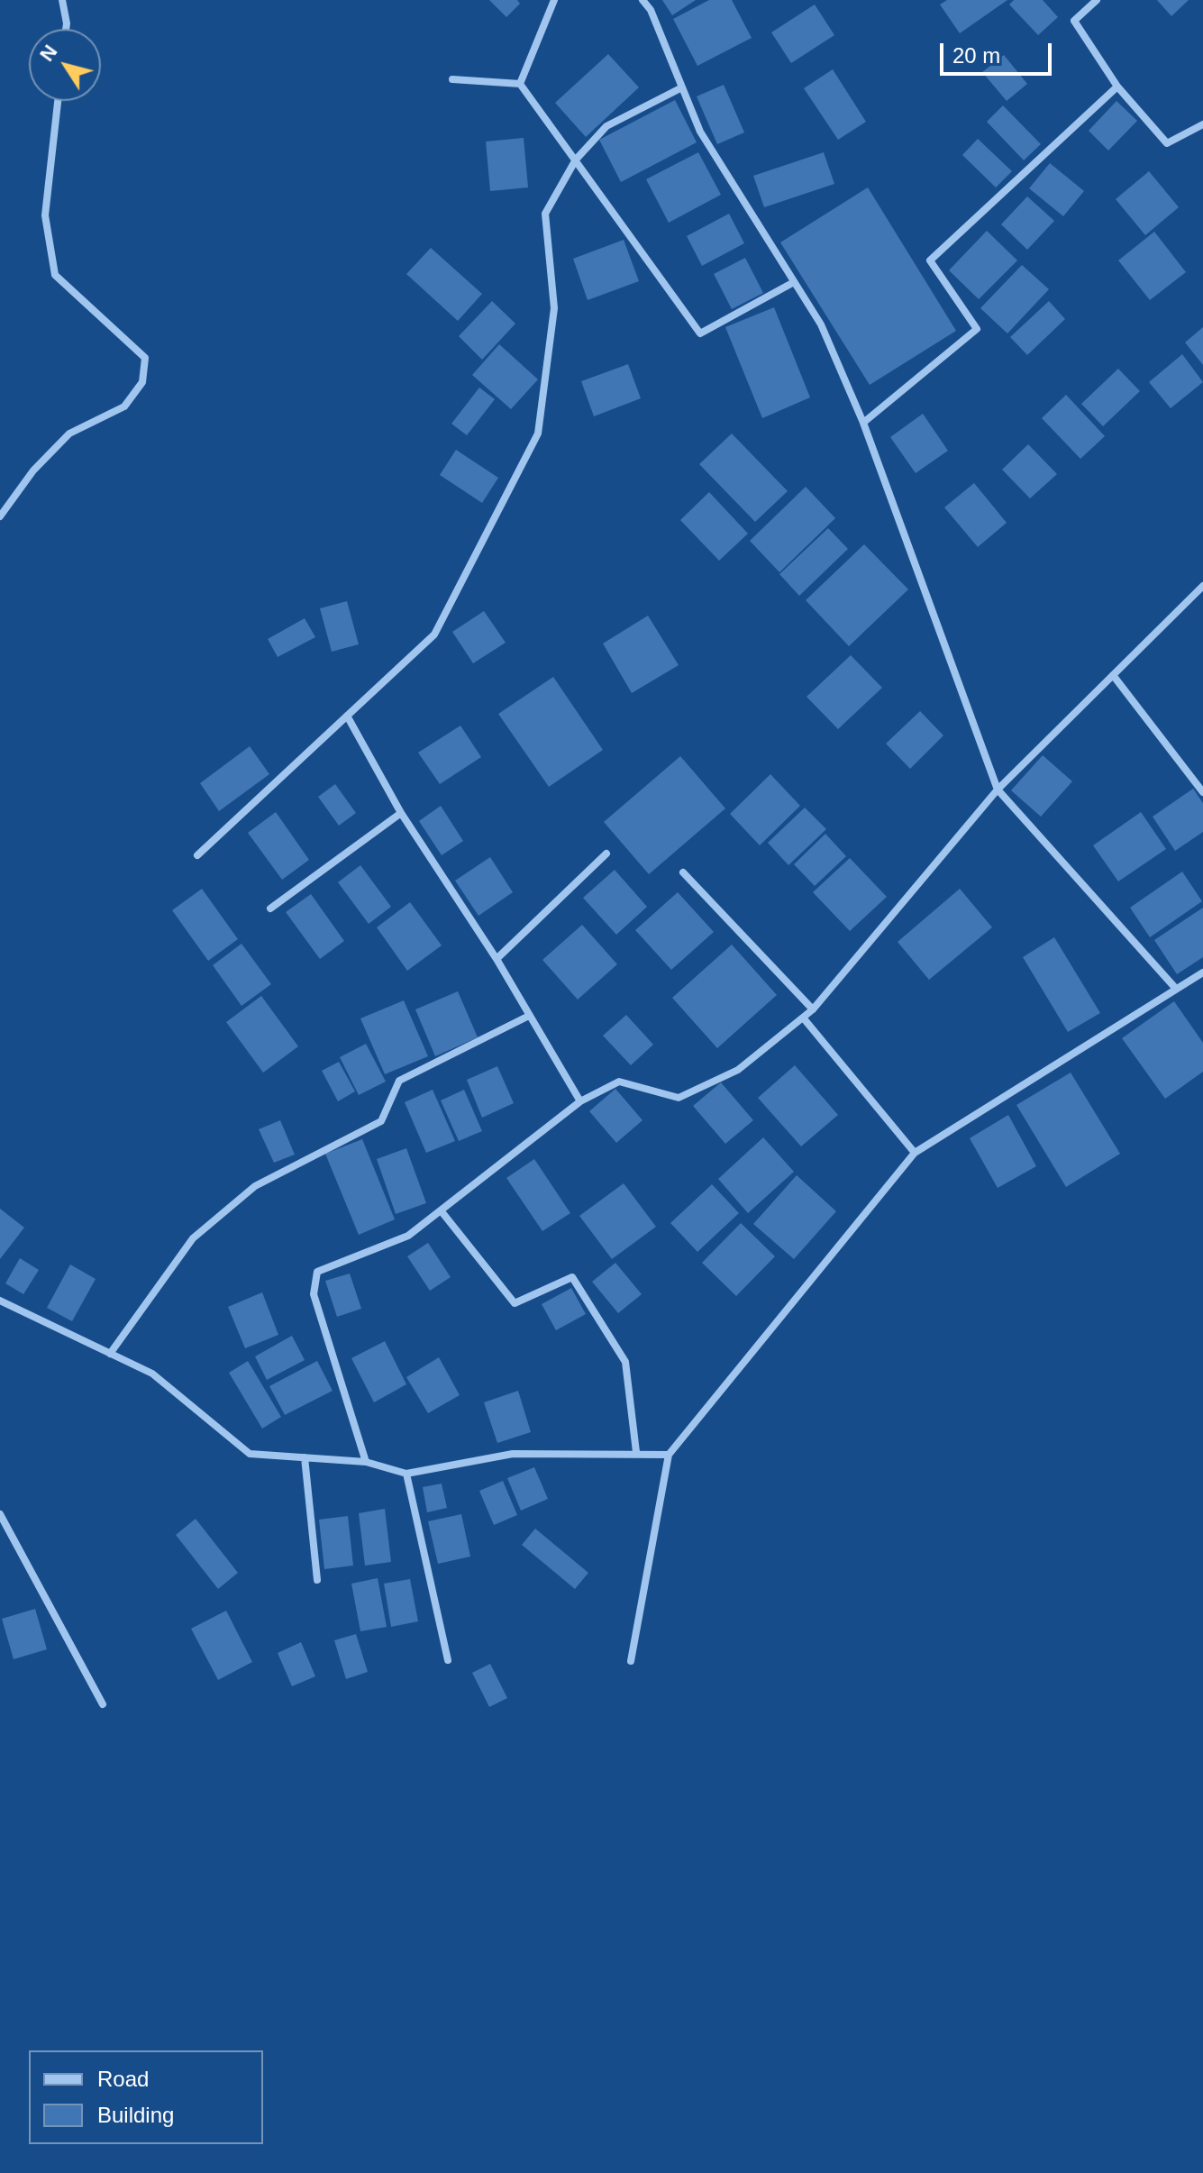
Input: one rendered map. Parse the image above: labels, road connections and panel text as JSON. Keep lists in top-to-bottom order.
{
  "legend": ["Road", "Building"],
  "scale_bar": "20 m",
  "north": "top left"
}
